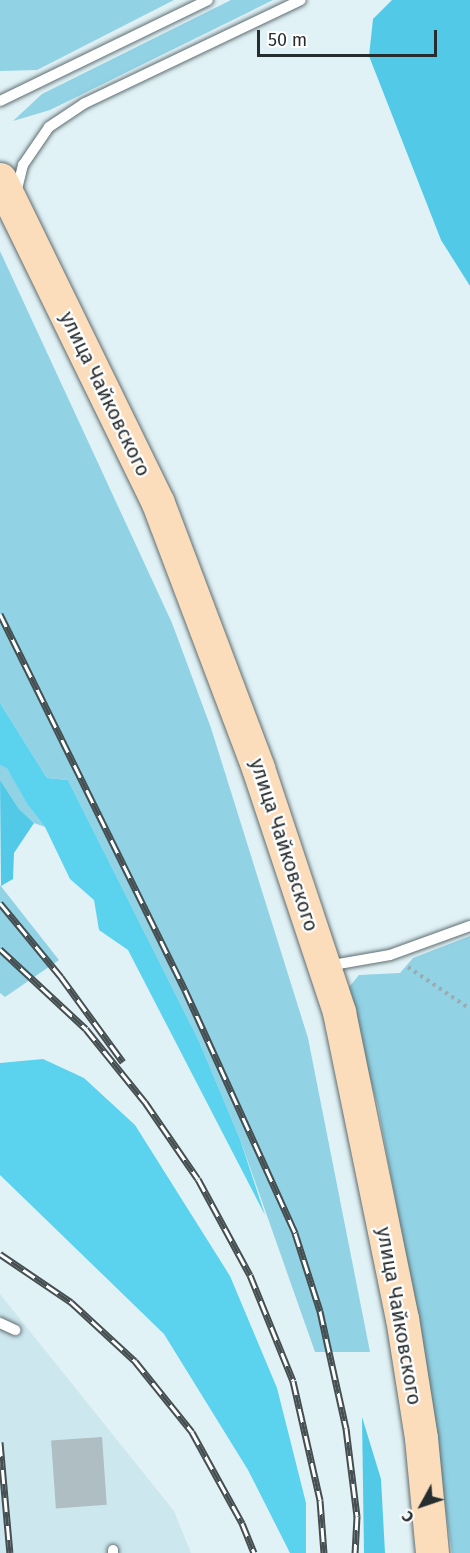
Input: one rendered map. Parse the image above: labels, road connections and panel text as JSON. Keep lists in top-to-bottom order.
{
  "streets": {
    "main road": ["улица Чайковского"]
  },
  "scale_bar": "50 m",
  "north": "bottom left"
}
